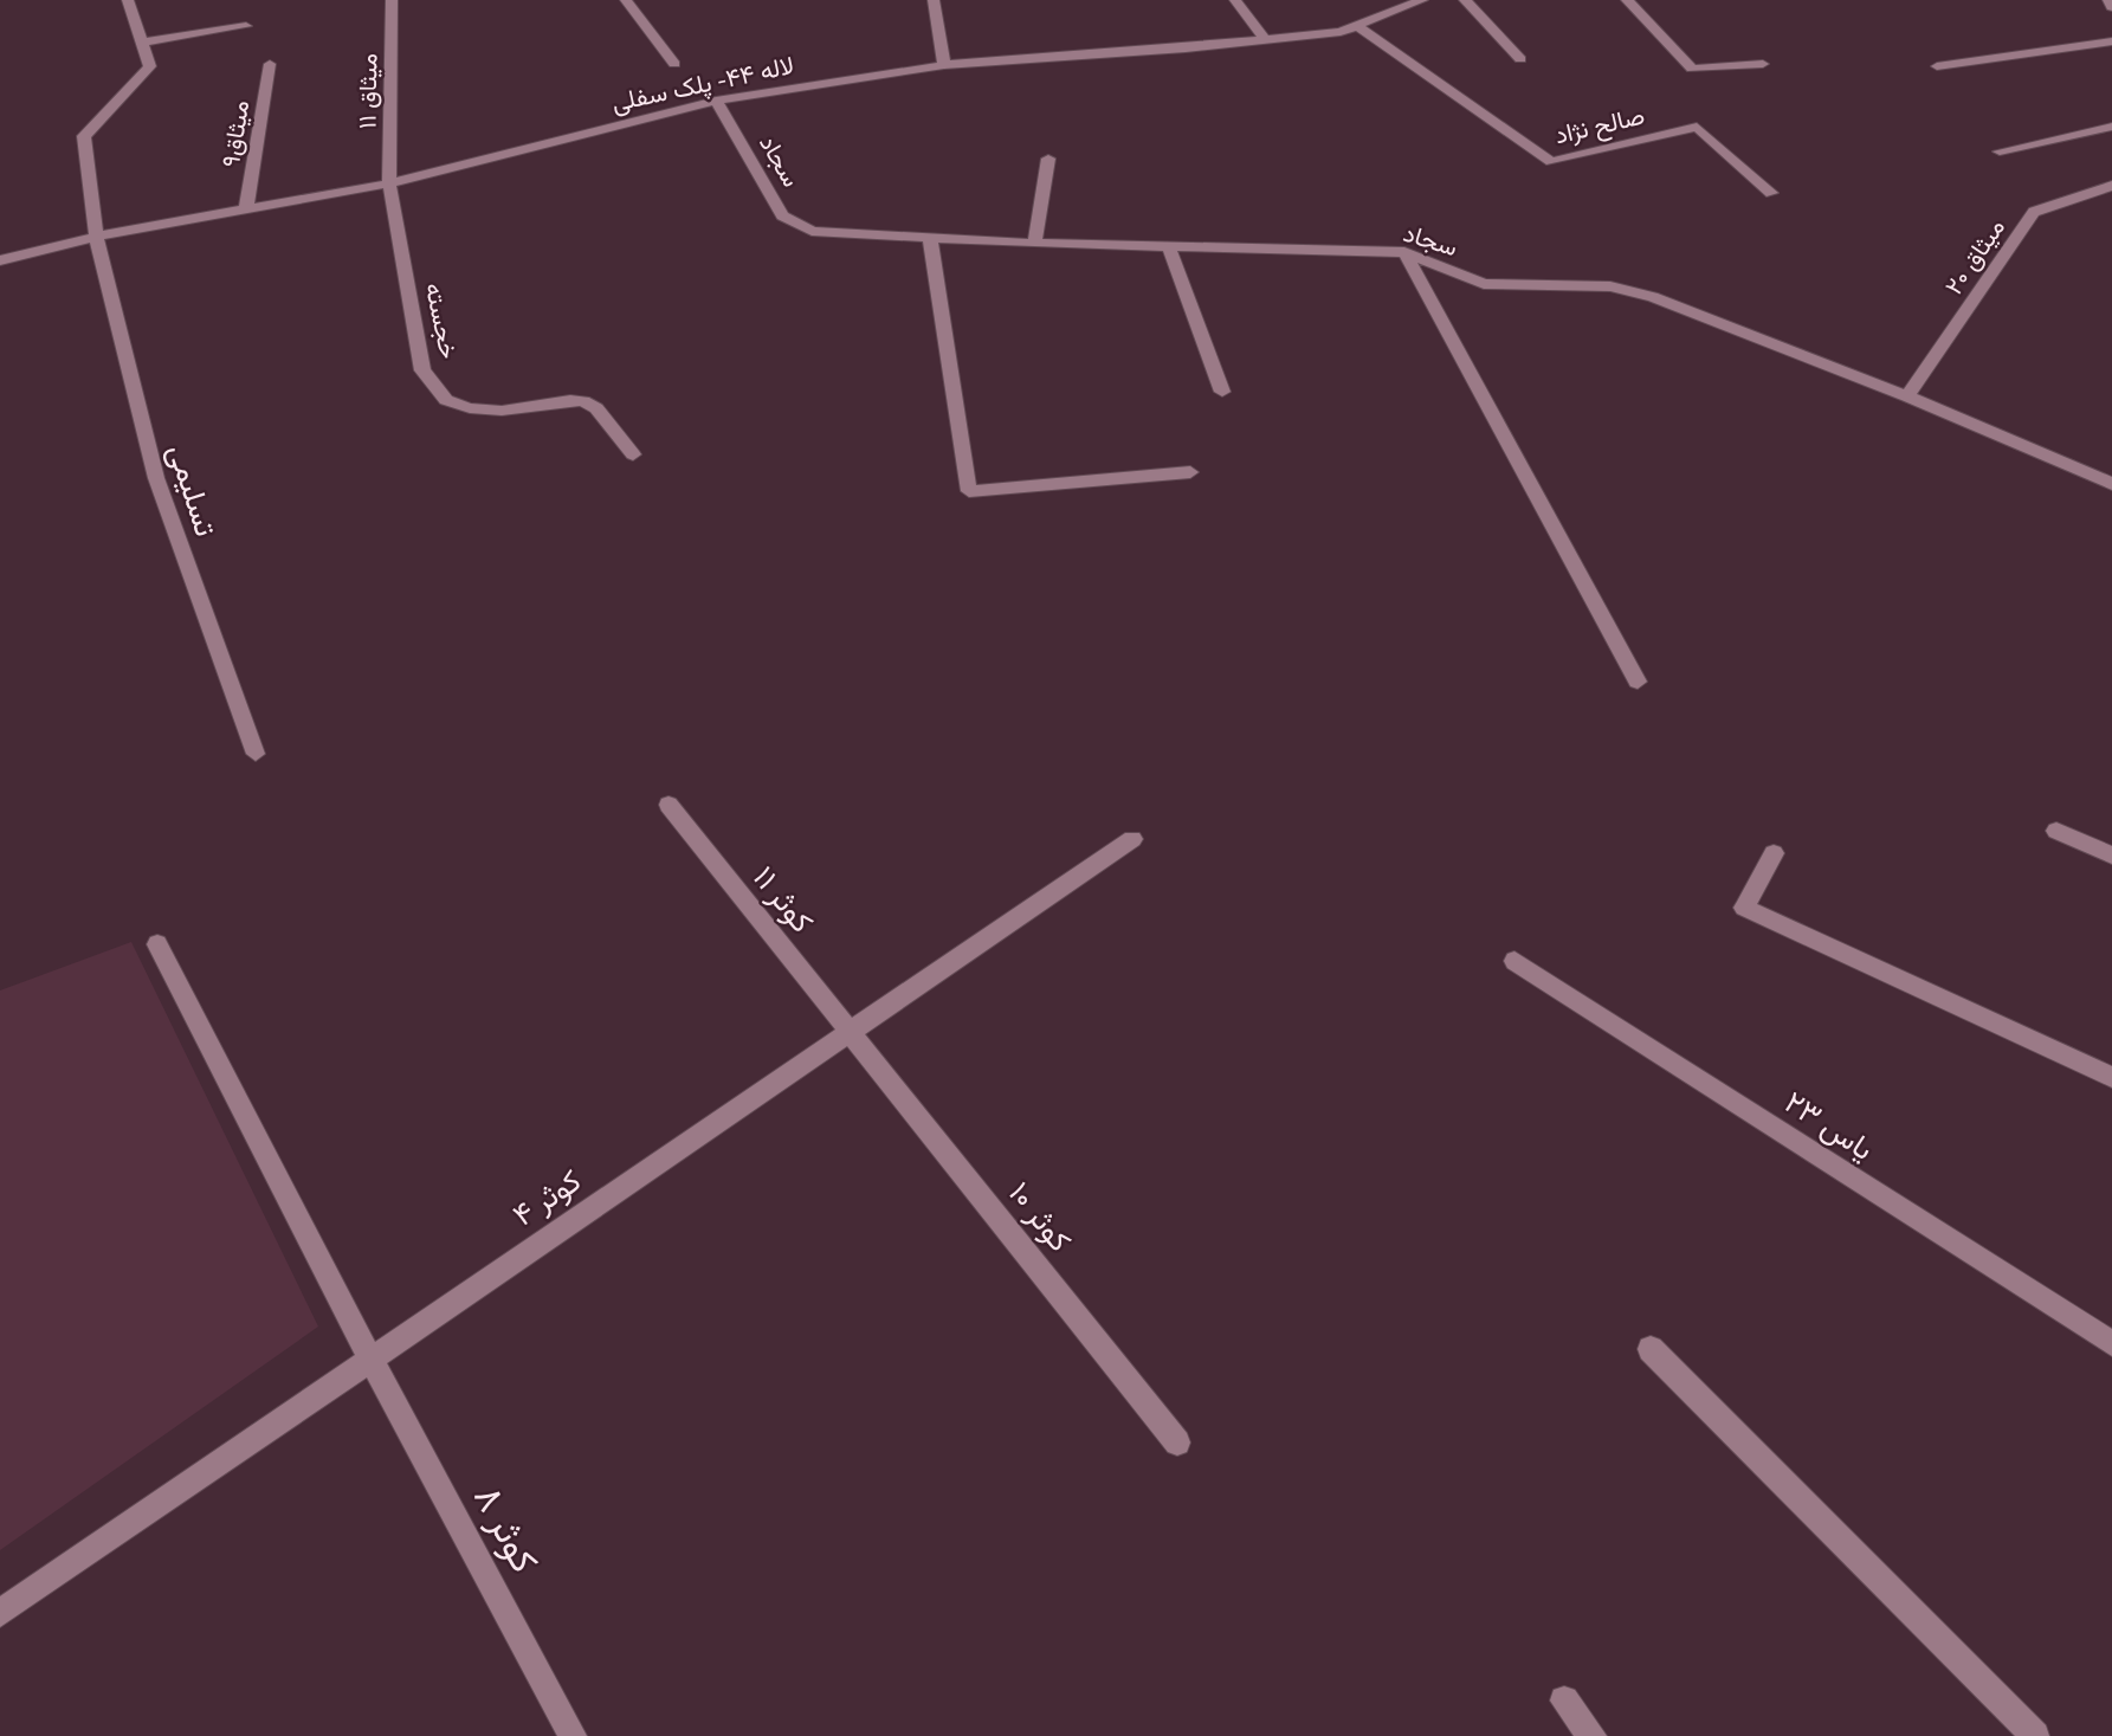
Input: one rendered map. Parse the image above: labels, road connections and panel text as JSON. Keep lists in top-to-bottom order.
{
  "streets": {
    "street": [
      "لاله ۴۴- پلک سفلی",
      "میثاق ۱۱",
      "صالح نژاد",
      "میثاق۹",
      "سجاد",
      "میثاق ۲۰",
      "خجسته",
      "تسلیمی",
      "کوثر ۱۱",
      "یاس ۲۳",
      "کوثر ۴",
      "کوثر ۱۰",
      "کوثر ۸"
    ]
  },
  "crossings": [
    ["لاله ۴۴- پلک سفلی", "میثاق ۱۱"],
    ["لاله ۴۴- پلک سفلی", "صالح نژاد"],
    ["لاله ۴۴- پلک سفلی", "میثاق۹"],
    ["لاله ۴۴- پلک سفلی", "سجاد"],
    ["لاله ۴۴- پلک سفلی", "خجسته"],
    ["لاله ۴۴- پلک سفلی", "تسلیمی"],
    ["میثاق ۱۱", "خجسته"],
    ["سجاد", "میثاق ۲۰"],
    ["کوثر ۱۱", "کوثر ۴"],
    ["کوثر ۱۱", "کوثر ۱۰"],
    ["کوثر ۴", "کوثر ۱۰"],
    ["کوثر ۴", "کوثر ۸"]
  ]
}
